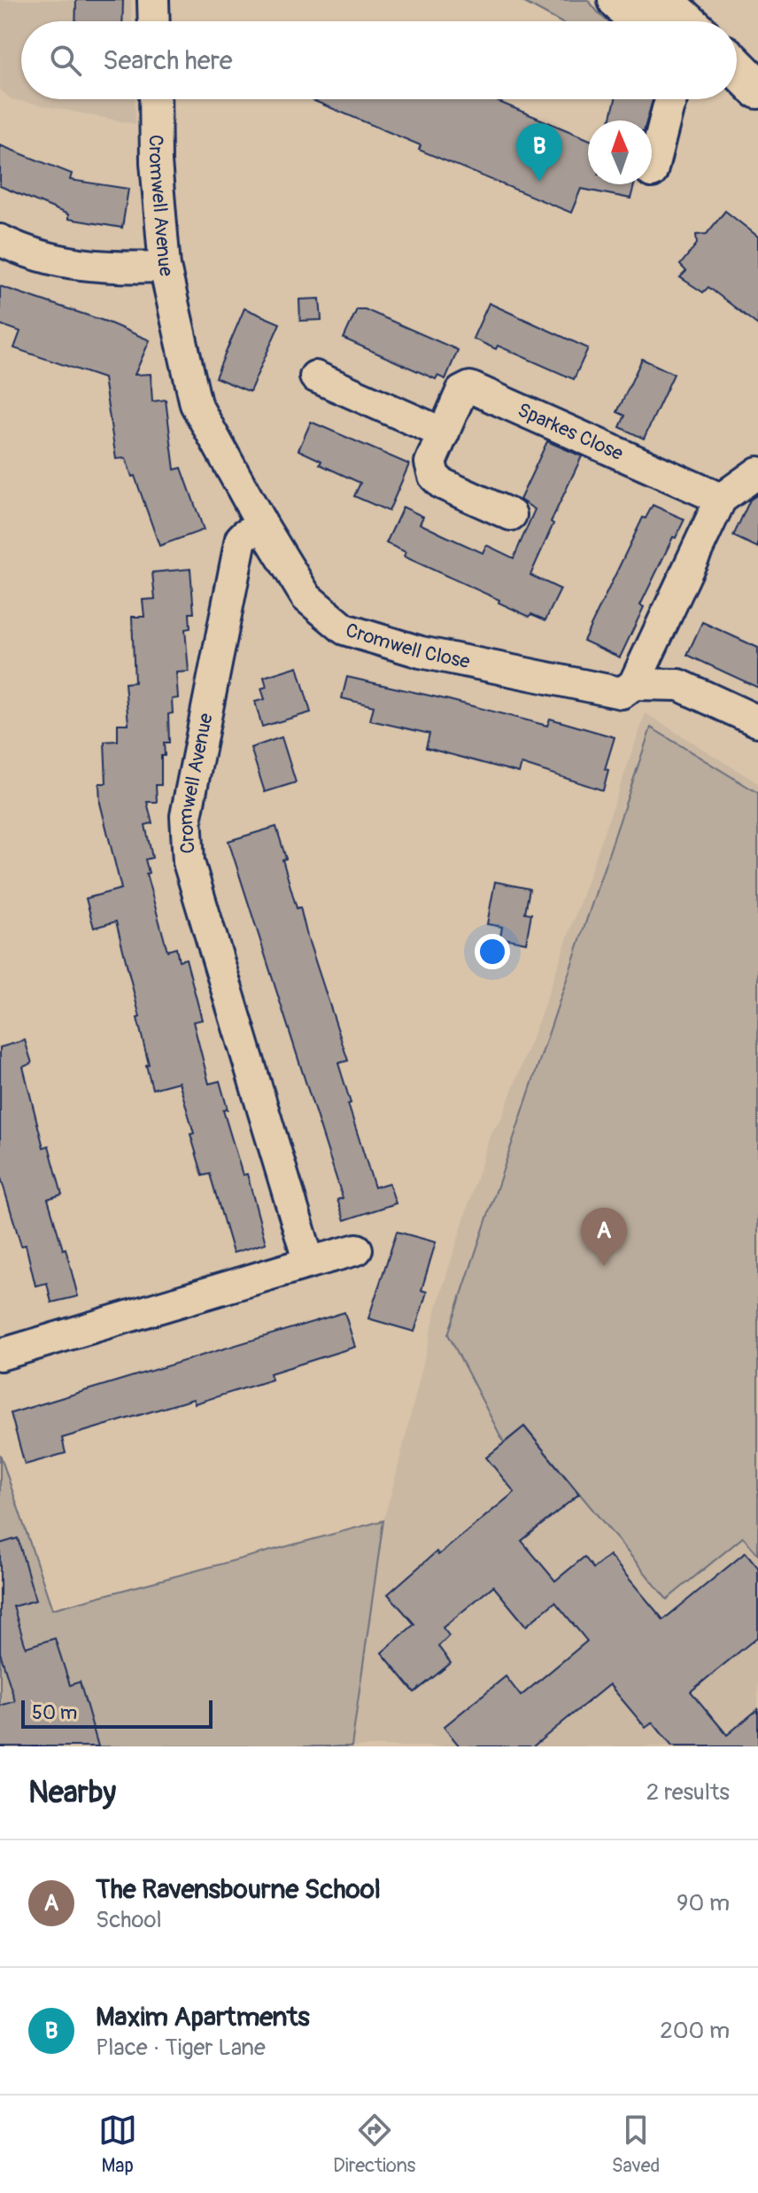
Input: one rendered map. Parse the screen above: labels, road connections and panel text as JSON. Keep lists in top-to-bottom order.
{
  "streets": {
    "street": ["Cromwell Avenue", "Sparkes Close", "Cromwell Close"]
  },
  "crossings": [
    ["Cromwell Avenue", "Cromwell Close"]
  ],
  "scale_bar": "50 m",
  "north": "top",
  "page": {
    "search": "Search here",
    "pins": ["B", "A"],
    "scale": "50 m",
    "heading": ["Nearby", "2 results"],
    "list": [
      {
        "mark": "A",
        "name": "The Ravensbourne School",
        "note": "School",
        "value": "90 m"
      },
      {
        "mark": "B",
        "name": "Maxim Apartments",
        "note": "Place · Tiger Lane",
        "value": "200 m"
      }
    ],
    "nav": ["Map", "Directions", "Saved"]
  }
}
